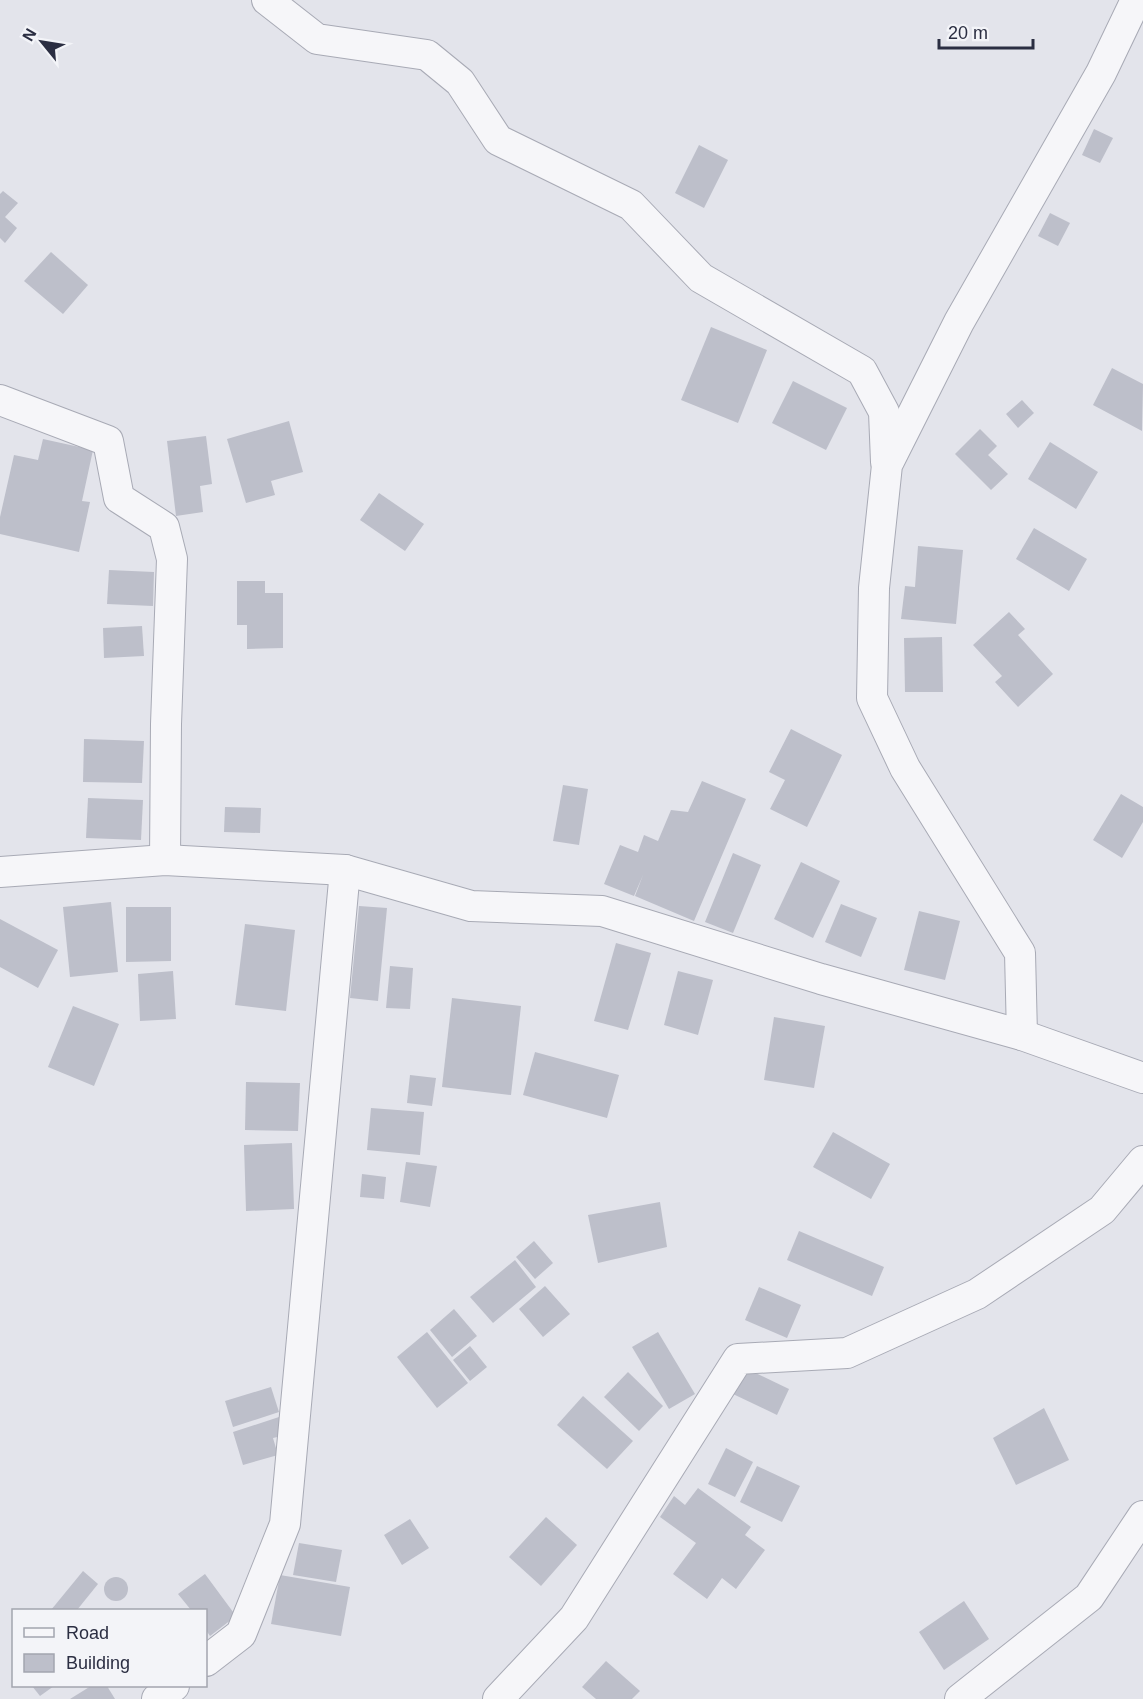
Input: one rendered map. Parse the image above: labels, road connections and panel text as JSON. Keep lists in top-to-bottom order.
{
  "legend": ["Road", "Building"],
  "scale_bar": "20 m",
  "north": "top left"
}
